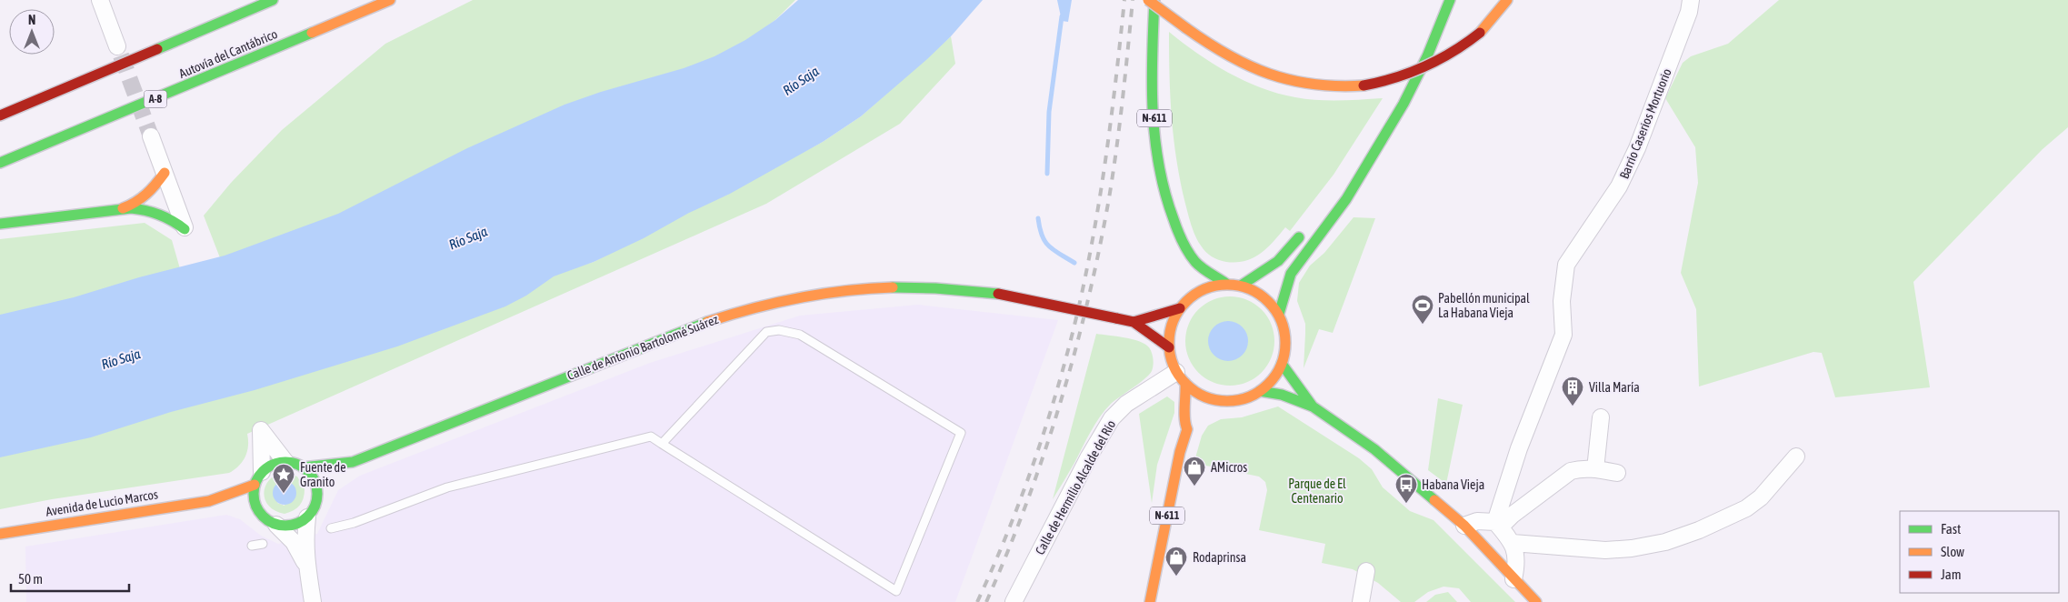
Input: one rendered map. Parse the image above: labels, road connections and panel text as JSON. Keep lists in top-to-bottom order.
{
  "streets": {
    "main road": [
      "Autovía del Cantábrico",
      "A-8",
      "N-611",
      "Calle de Antonio Bartolomé Suárez",
      "Avenida de Lucio Marcos"
    ],
    "street": ["Barrio Caserios Mortuorio", "Calle de Hermilio Alcalde del Río"]
  },
  "crossings": [
    ["N-611", "Calle de Antonio Bartolomé Suárez"],
    ["N-611", "Calle de Hermilio Alcalde del Río"],
    ["Calle de Antonio Bartolomé Suárez", "Calle de Hermilio Alcalde del Río"],
    ["Calle de Antonio Bartolomé Suárez", "Avenida de Lucio Marcos"]
  ],
  "water": ["Río Saja"],
  "parks": ["Parque de El Centenario"],
  "places": {
    "sports": ["Pabellón municipal La Habana Vieja"],
    "building": ["Villa María"],
    "shop": ["AMicros", "Rodaprinsa"],
    "place": ["Fuente de Granito"],
    "bus stop": ["Habana Vieja"]
  },
  "legend": ["Fast", "Slow", "Jam"],
  "scale_bar": "50 m",
  "north": "top"
}
